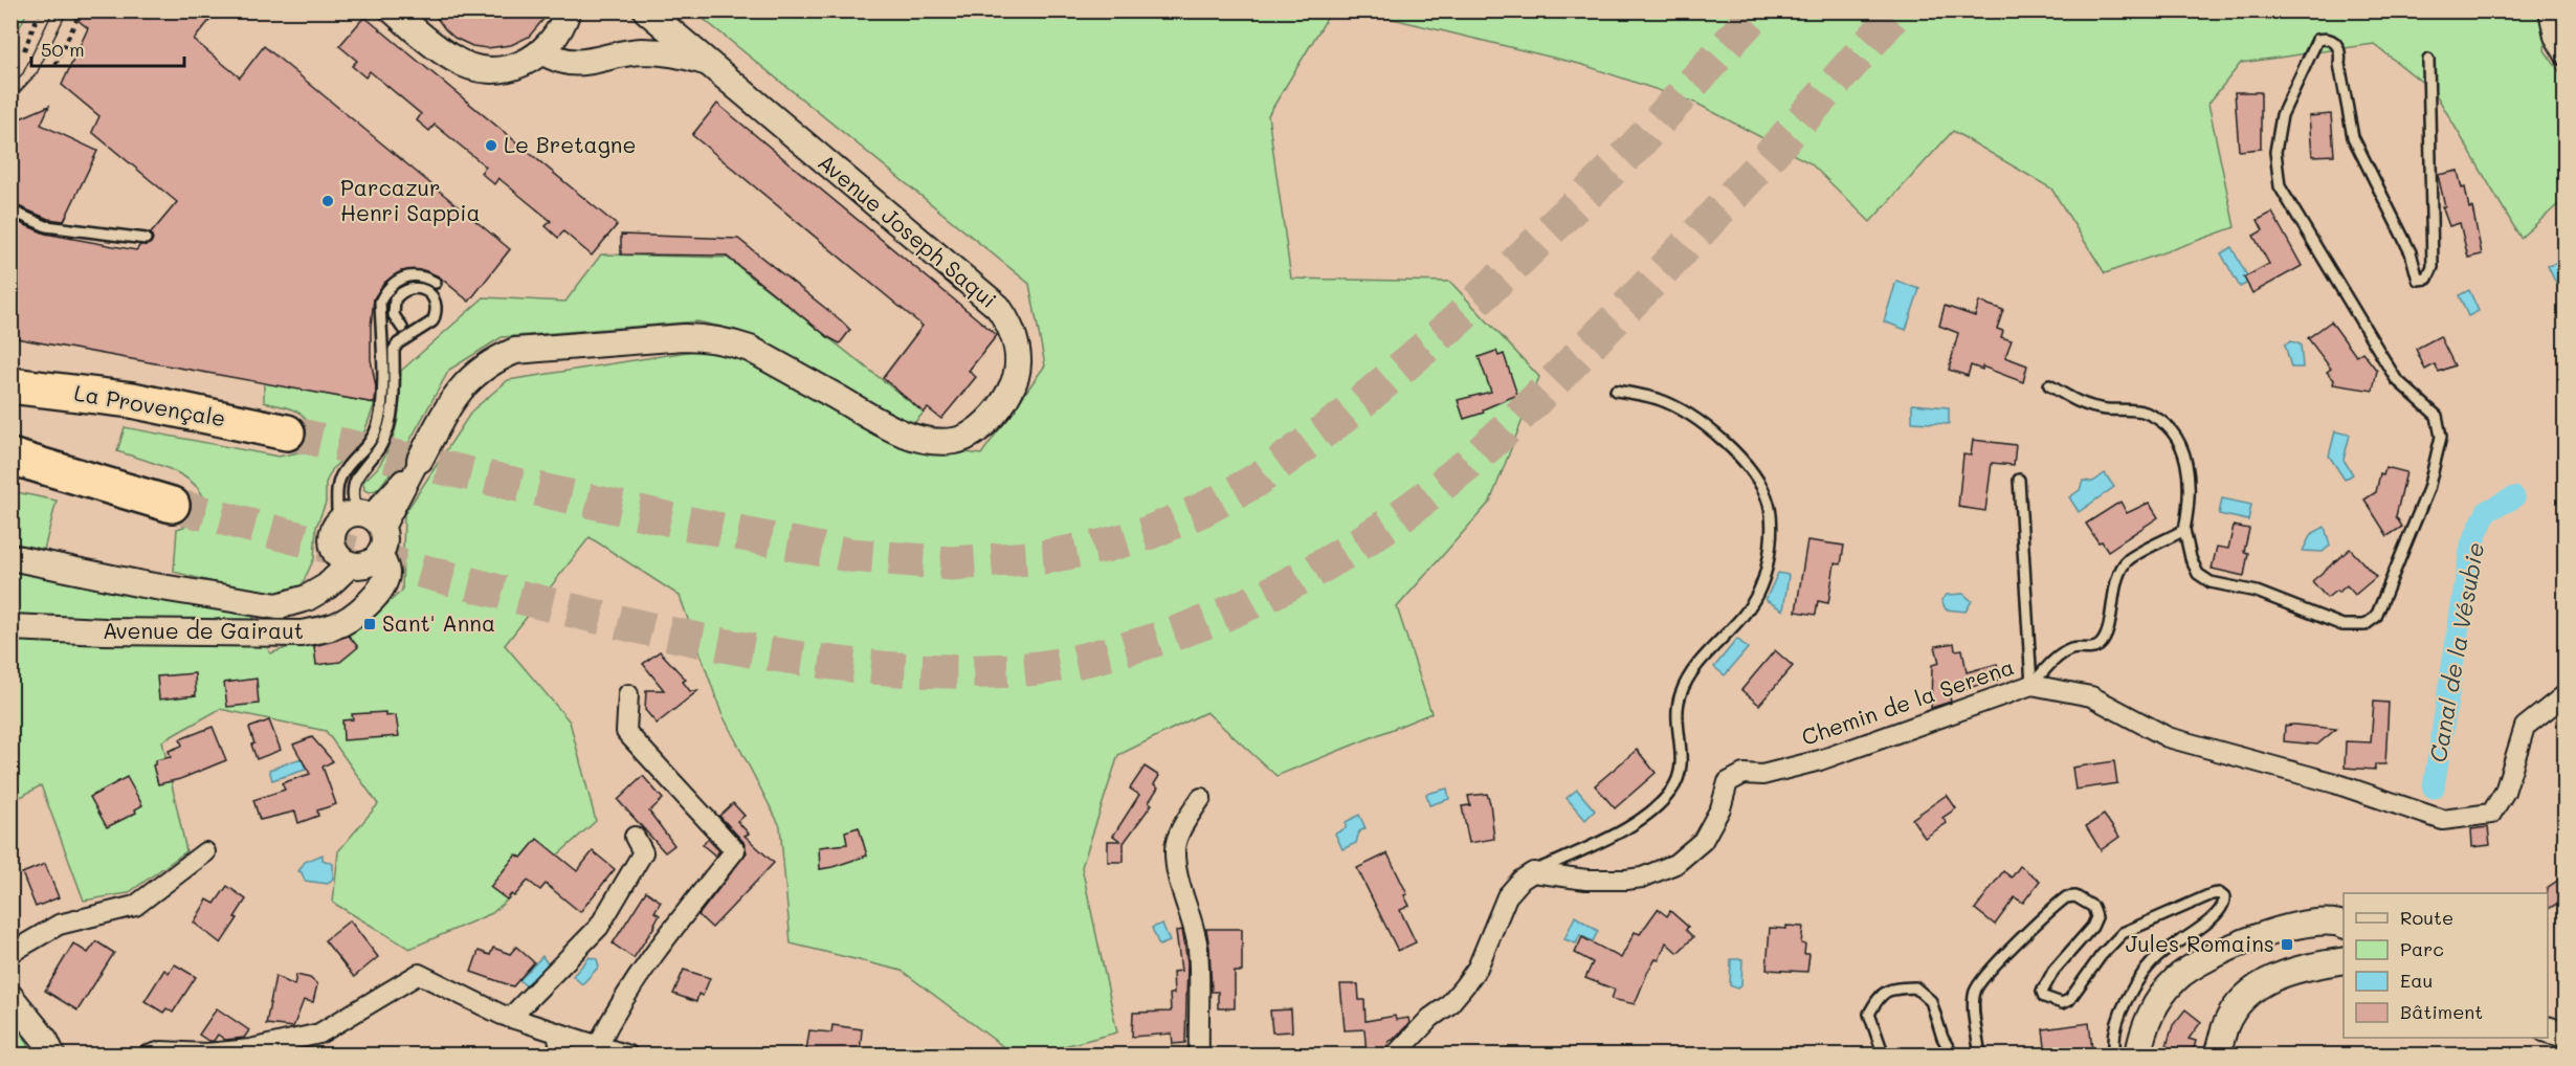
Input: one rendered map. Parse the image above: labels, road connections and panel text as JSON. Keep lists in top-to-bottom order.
{
  "streets": {
    "highway": ["La Provençale"],
    "street": ["Avenue Joseph Saqui", "Avenue de Gairaut", "Chemin de la Serena"]
  },
  "crossings": [
    ["Avenue Joseph Saqui", "Avenue de Gairaut"]
  ],
  "water": ["Canal de la Vésubie"],
  "places": {
    "other": ["Le Bretagne", "Parcazur Henri Sappia"],
    "transit": ["Sant' Anna", "Jules Romains"]
  },
  "legend": [
    "Route",
    "Parc",
    "Eau",
    "Bâtiment"
  ],
  "scale_bar": "50 m"
}
